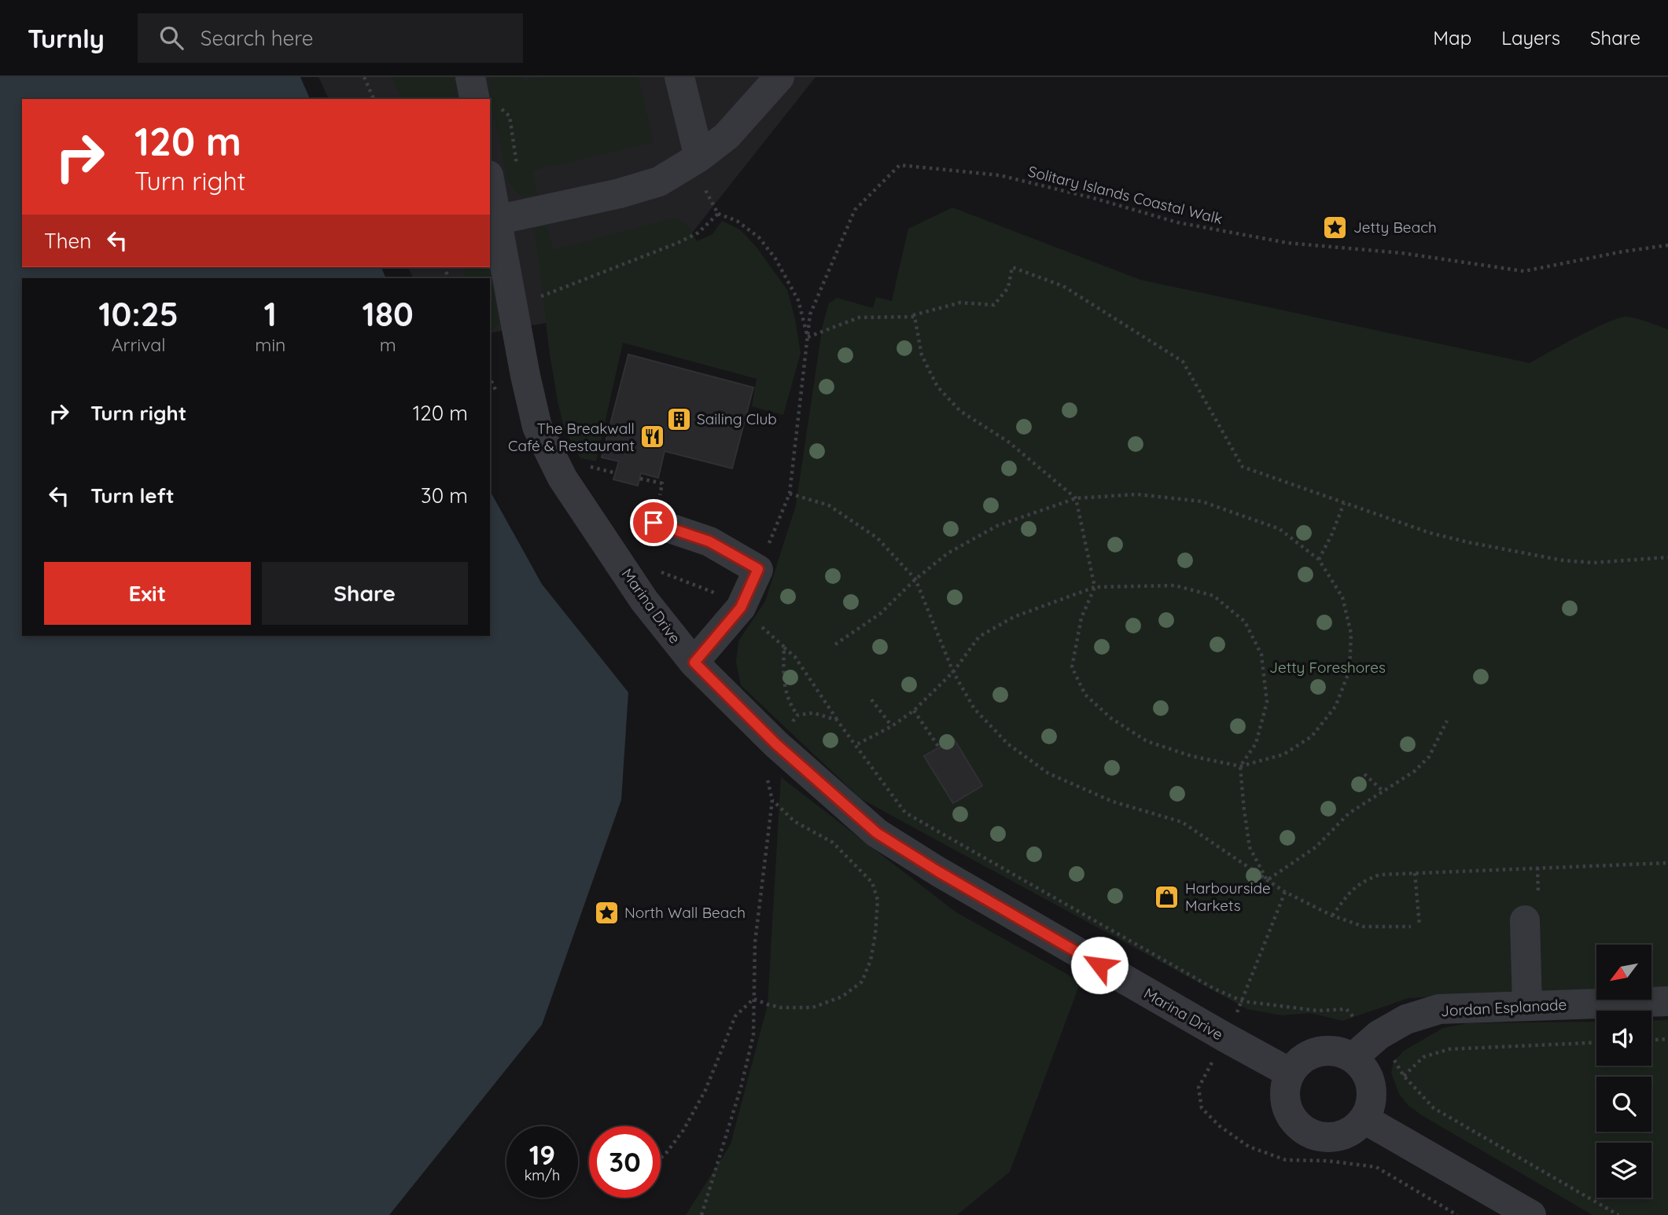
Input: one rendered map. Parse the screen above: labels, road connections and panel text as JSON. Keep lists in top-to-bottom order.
{
  "streets": {
    "street": ["Marina Drive", "Jordan Esplanade"],
    "path": ["Solitary Islands Coastal Walk"]
  },
  "crossings": [
    ["Marina Drive", "Jordan Esplanade"]
  ],
  "parks": ["Jetty Foreshores"],
  "places": {
    "place": ["Jetty Beach", "North Wall Beach"],
    "building": ["Sailing Club"],
    "restaurant": ["The Breakwall Café & Restaurant"],
    "shop": ["Harbourside Markets"]
  },
  "north": "bottom left",
  "page": {
    "header": "Turnly",
    "search": "Search here",
    "nav": ["Map", "Layers", "Share"],
    "turn": ["120 m", "Turn right"],
    "then": "Then",
    "eta": [
      "10:25",
      "Arrival",
      "1",
      "min",
      "180",
      "m"
    ],
    "list": [
      {
        "name": "Turn right",
        "value": "120 m"
      },
      {
        "name": "Turn left",
        "value": "30 m"
      }
    ],
    "buttons": ["Exit", "Share"],
    "speed": "19 km/h",
    "limit": "30"
  }
}
